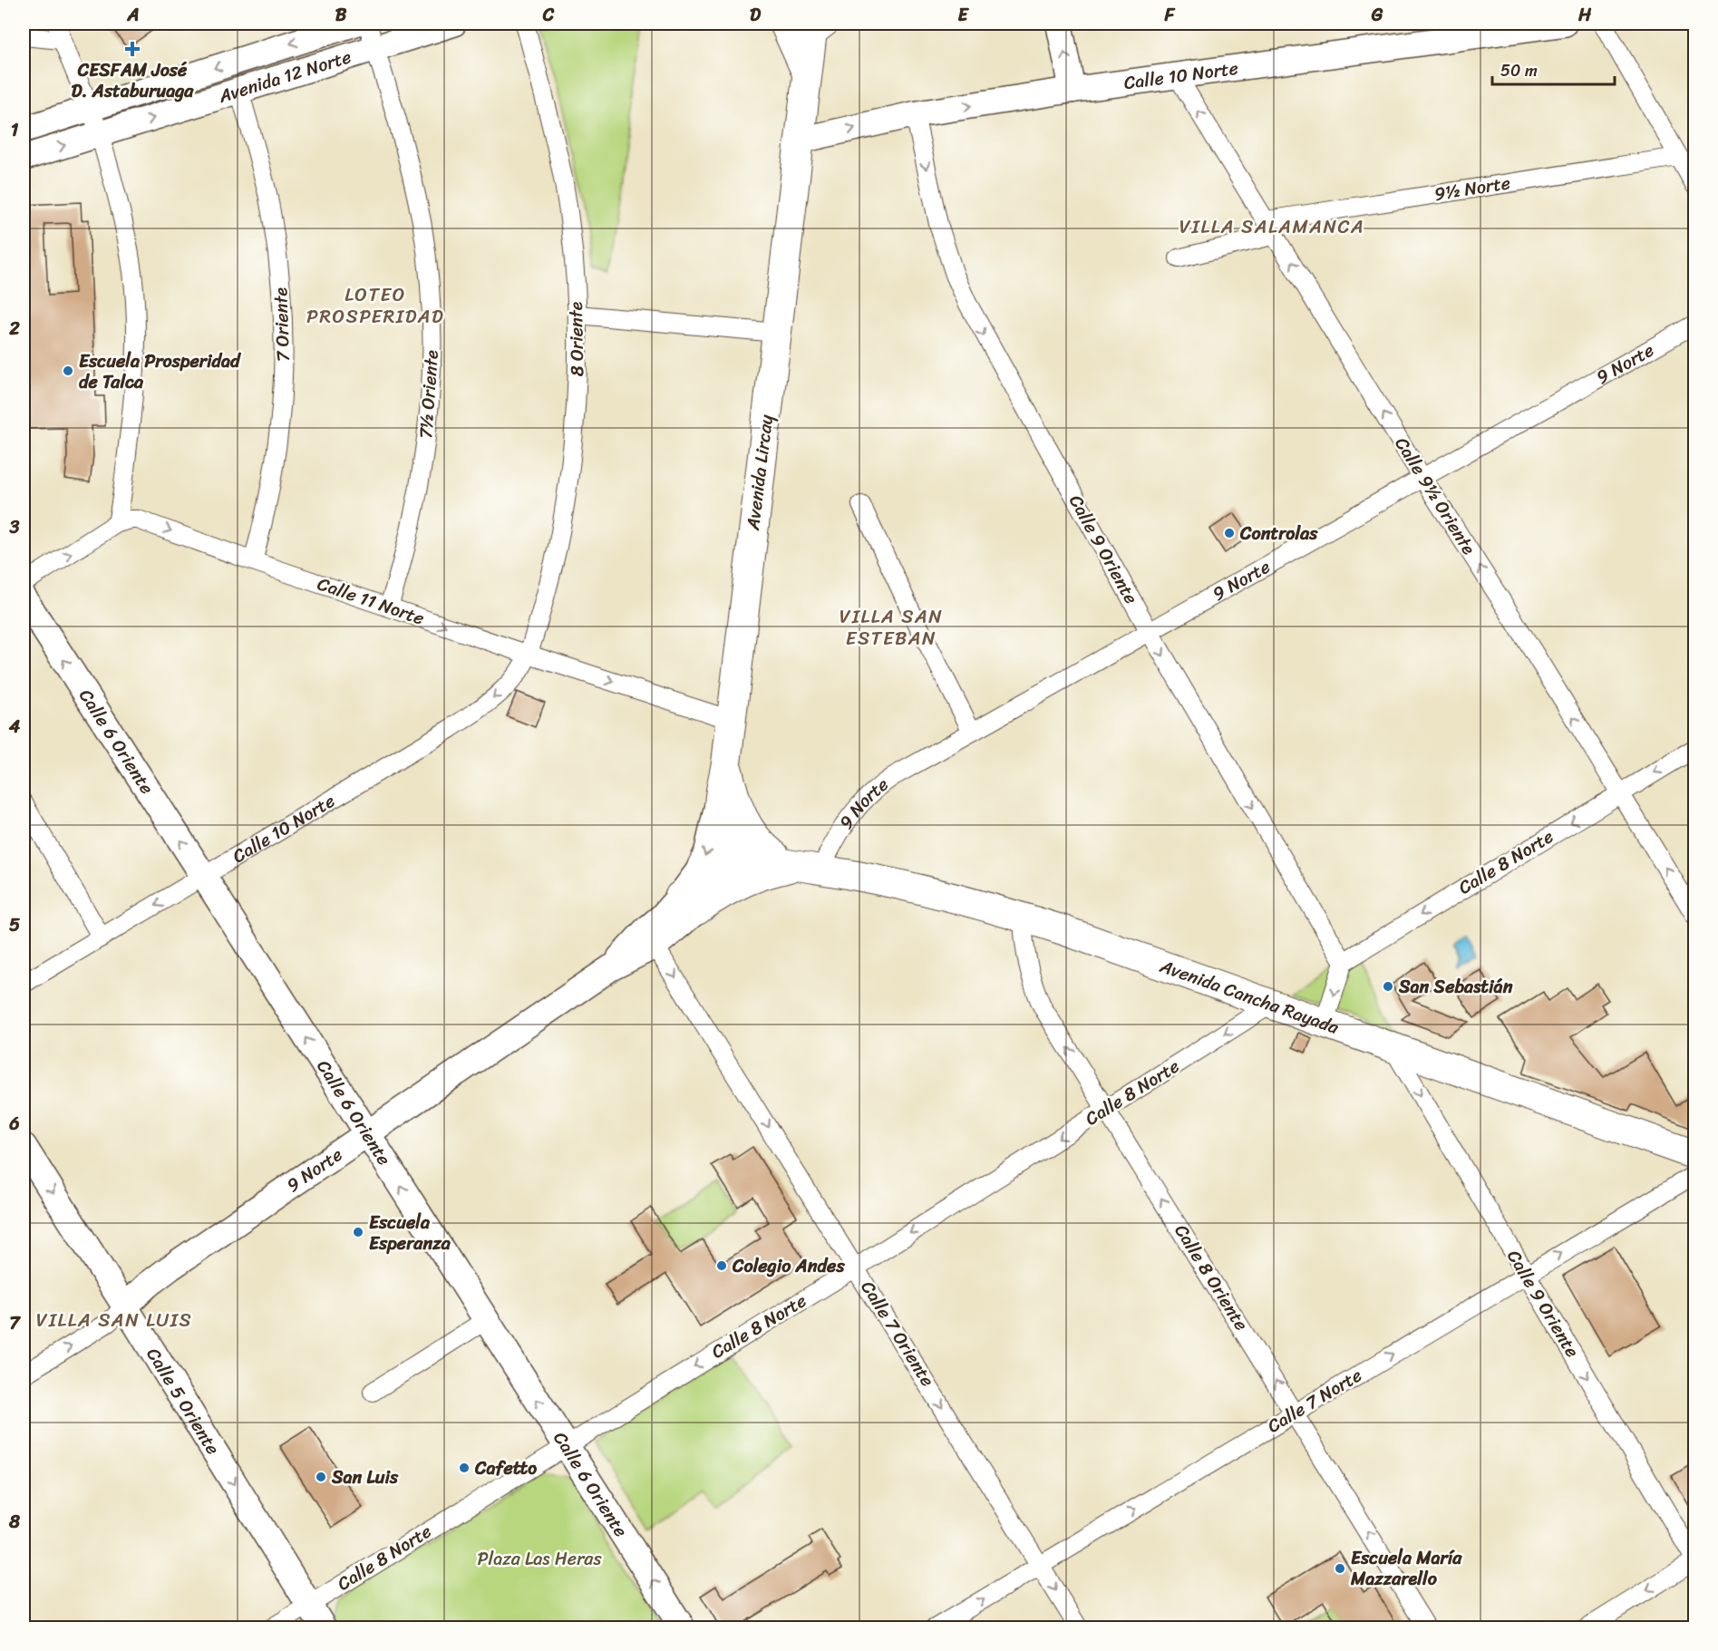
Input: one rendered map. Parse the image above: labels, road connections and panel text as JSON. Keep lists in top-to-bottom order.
{
  "streets": {
    "main road": [
      "Calle 10 Norte",
      "Avenida 12 Norte",
      "9 Norte",
      "Avenida Lircay",
      "Calle 6 Oriente",
      "Avenida Cancha Rayada",
      "Calle 5 Oriente"
    ],
    "street": [
      "9½ Norte",
      "7 Oriente",
      "8 Oriente",
      "7½ Oriente",
      "Calle 9½ Oriente",
      "Calle 9 Oriente",
      "Calle 11 Norte",
      "Calle 8 Norte",
      "Calle 8 Oriente",
      "Calle 7 Oriente",
      "Calle 7 Norte"
    ]
  },
  "crossings": [
    ["Calle 10 Norte", "8 Oriente"],
    ["Calle 10 Norte", "Avenida Lircay"],
    ["Calle 10 Norte", "Calle 9½ Oriente"],
    ["Calle 10 Norte", "Calle 9 Oriente"],
    ["Calle 10 Norte", "Calle 11 Norte"],
    ["Calle 10 Norte", "Calle 6 Oriente"],
    ["Avenida 12 Norte", "7 Oriente"],
    ["Avenida 12 Norte", "7½ Oriente"],
    ["9½ Norte", "Calle 9½ Oriente"],
    ["7 Oriente", "Calle 11 Norte"],
    ["8 Oriente", "Calle 11 Norte"],
    ["9 Norte", "Calle 9½ Oriente"],
    ["9 Norte", "Calle 9 Oriente"],
    ["9 Norte", "Calle 6 Oriente"],
    ["9 Norte", "Avenida Cancha Rayada"],
    ["9 Norte", "Calle 7 Oriente"],
    ["9 Norte", "Calle 5 Oriente"],
    ["7½ Oriente", "Calle 11 Norte"],
    ["Avenida Lircay", "Calle 11 Norte"],
    ["Avenida Lircay", "Avenida Cancha Rayada"],
    ["Calle 9½ Oriente", "Calle 8 Norte"],
    ["Calle 9 Oriente", "Calle 8 Norte"],
    ["Calle 9 Oriente", "Avenida Cancha Rayada"],
    ["Calle 9 Oriente", "Calle 7 Norte"],
    ["Calle 6 Oriente", "Calle 8 Norte"],
    ["Calle 8 Norte", "Avenida Cancha Rayada"],
    ["Calle 8 Norte", "Calle 8 Oriente"],
    ["Calle 8 Norte", "Calle 7 Oriente"],
    ["Calle 8 Norte", "Calle 5 Oriente"],
    ["Avenida Cancha Rayada", "Calle 8 Oriente"],
    ["Calle 8 Oriente", "Calle 7 Norte"],
    ["Calle 7 Oriente", "Calle 7 Norte"]
  ],
  "one_way": [
    "Calle 9½ Oriente",
    "Calle 9 Oriente",
    "Calle 11 Norte",
    "Calle 6 Oriente",
    "Calle 8 Norte",
    "Calle 8 Oriente",
    "Calle 7 Oriente",
    "Calle 5 Oriente",
    "Calle 7 Norte"
  ],
  "districts": [
    "VILLA SALAMANCA",
    "LOTEO PROSPERIDAD",
    "VILLA SAN ESTEBAN",
    "VILLA SAN LUIS"
  ],
  "parks": ["Plaza Las Heras"],
  "places": {
    "health": ["CESFAM José D. Astaburuaga"],
    "other": [
      "Escuela Prosperidad de Talca",
      "Controlas",
      "San Sebastián",
      "Escuela Esperanza",
      "Colegio Andes",
      "Cafetto",
      "San Luis",
      "Escuela María Mazzarello"
    ]
  },
  "scale_bar": "50 m",
  "grid": {
    "columns": [
      "A",
      "B",
      "C",
      "D",
      "E",
      "F",
      "G",
      "H"
    ],
    "rows": [
      "1",
      "2",
      "3",
      "4",
      "5",
      "6",
      "7",
      "8"
    ]
  }
}
